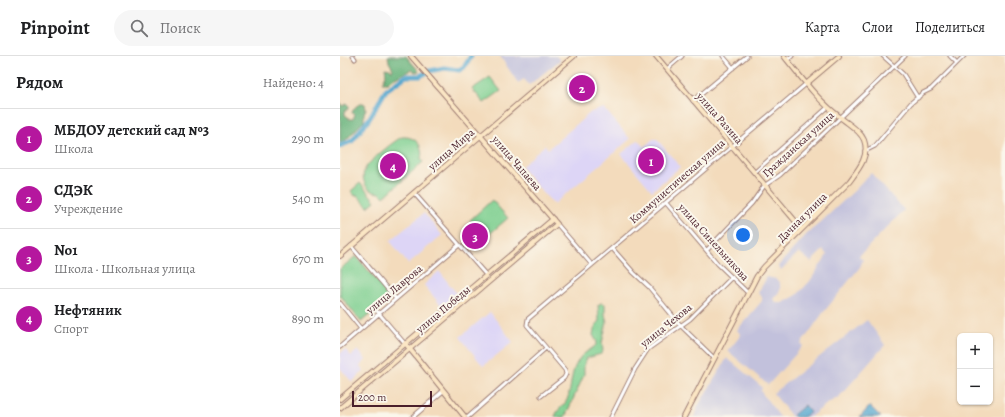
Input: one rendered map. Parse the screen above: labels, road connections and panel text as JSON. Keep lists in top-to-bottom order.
{
  "streets": {
    "street": [
      "улица Разина",
      "Гражданская улица",
      "улица Мира",
      "улица Чапаева",
      "Коммунистическая улица",
      "Дачная улица",
      "улица Синельникова",
      "улица Лаврова",
      "улица Победы",
      "улица Чехова"
    ]
  },
  "crossings": [
    ["улица Разина", "Гражданская улица"],
    ["улица Разина", "Коммунистическая улица"],
    ["улица Разина", "Дачная улица"],
    ["Гражданская улица", "улица Синельникова"],
    ["улица Мира", "улица Чапаева"],
    ["улица Чапаева", "Коммунистическая улица"],
    ["улица Чапаева", "улица Победы"],
    ["Коммунистическая улица", "улица Синельникова"],
    ["Дачная улица", "улица Синельникова"],
    ["улица Синельникова", "улица Чехова"]
  ],
  "scale_bar": "200 m",
  "page": {
    "header": "Pinpoint",
    "search": "Поиск",
    "nav": ["Карта", "Слои", "Поделиться"],
    "heading": ["Рядом", "Найдено: 4"],
    "pins": [
      "2",
      "1",
      "4",
      "3"
    ],
    "list": [
      {
        "mark": "1",
        "name": "МБДОУ детский сад №3",
        "note": "Школа",
        "value": "290 m"
      },
      {
        "mark": "2",
        "name": "СДЭК",
        "note": "Учреждение",
        "value": "540 m"
      },
      {
        "mark": "3",
        "name": "No1",
        "note": "Школа · Школьная улица",
        "value": "670 m"
      },
      {
        "mark": "4",
        "name": "Нефтяник",
        "note": "Спорт",
        "value": "890 m"
      }
    ],
    "map_buttons": ["+", "−"],
    "scale": "200 m"
  }
}
